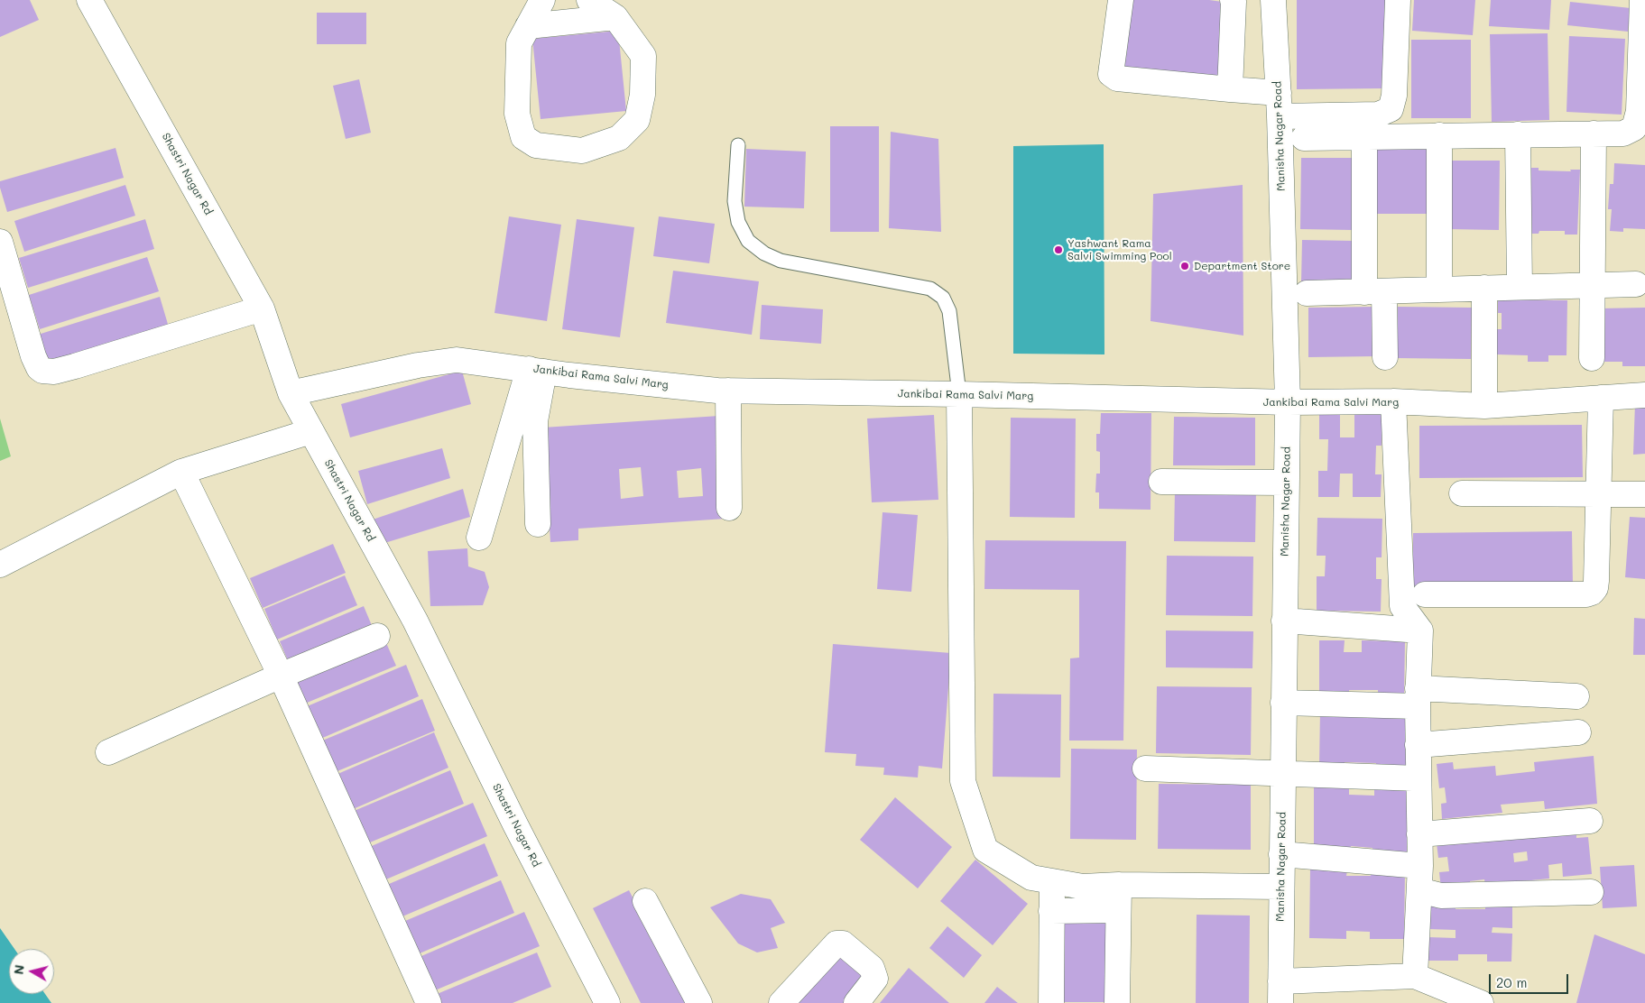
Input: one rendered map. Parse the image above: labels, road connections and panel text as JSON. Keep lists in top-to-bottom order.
{
  "streets": {
    "street": ["Manisha Nagar Road", "Shastri Nagar Rd", "Jankibai Rama Salvi Marg"]
  },
  "crossings": [
    ["Manisha Nagar Road", "Jankibai Rama Salvi Marg"],
    ["Shastri Nagar Rd", "Jankibai Rama Salvi Marg"]
  ],
  "places": ["Yashwant Rama Salvi Swimming Pool", "Department Store"],
  "scale_bar": "20 m",
  "north": "left"
}
